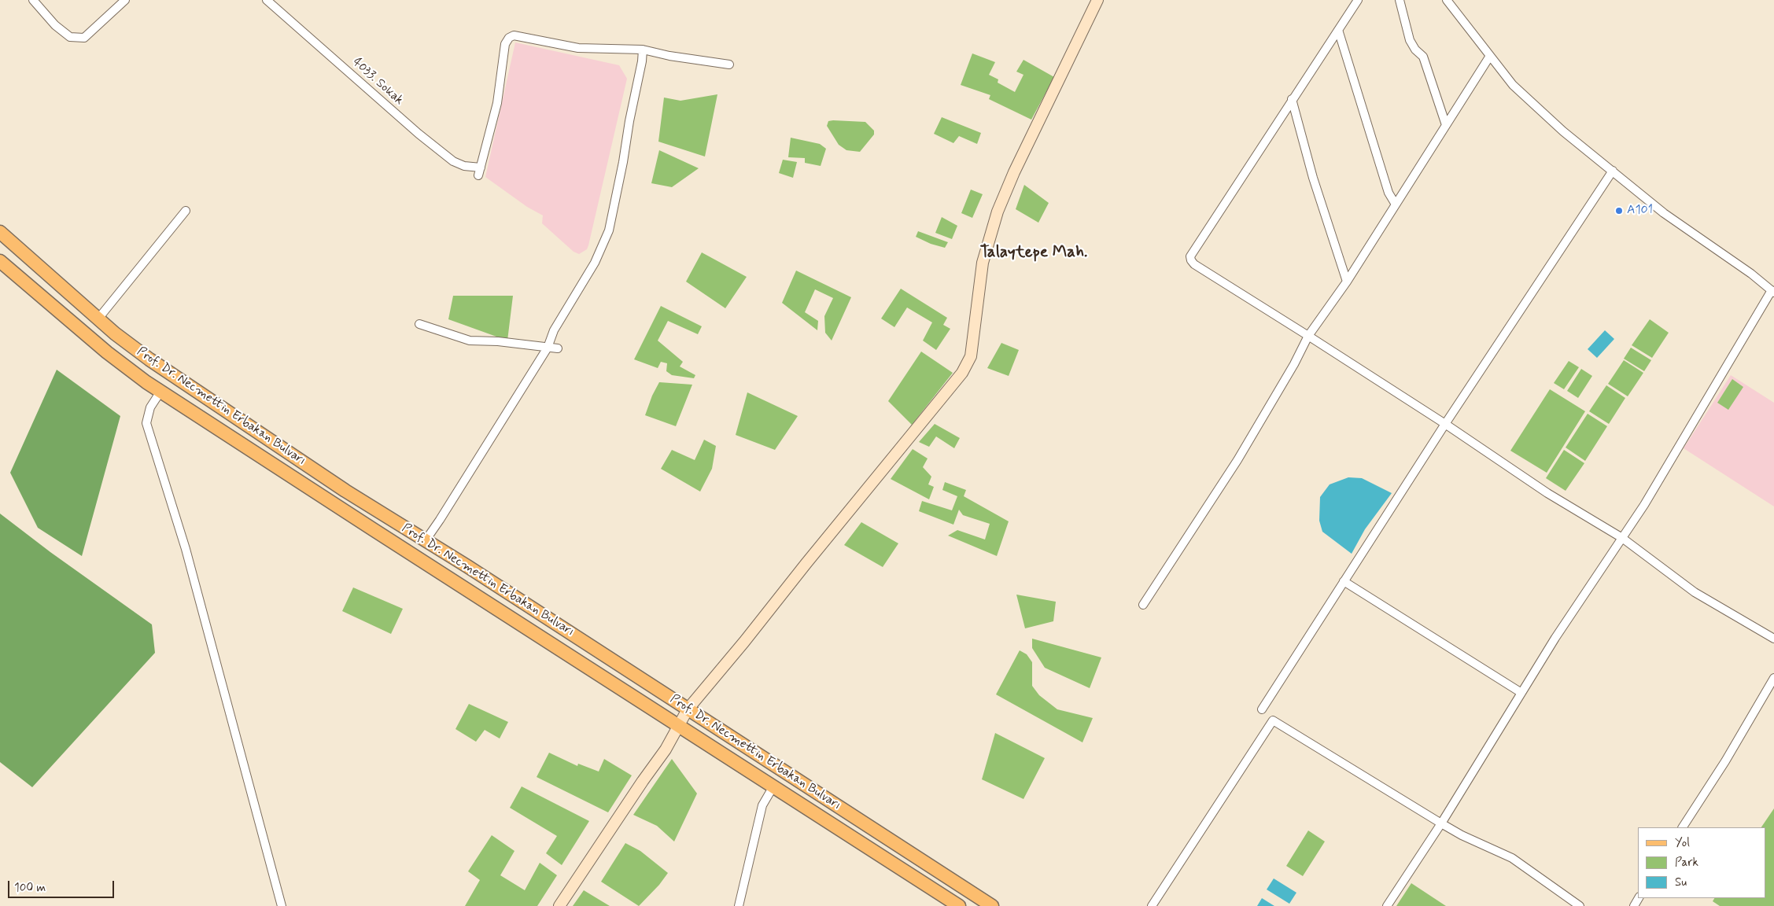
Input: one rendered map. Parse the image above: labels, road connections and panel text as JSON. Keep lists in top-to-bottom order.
{
  "streets": {
    "main road": ["Prof. Dr. Necmettin Erbakan Bulvarı"],
    "street": ["4033. Sokak"]
  },
  "districts": ["Talaytepe Mah."],
  "places": ["A101"],
  "legend": ["Yol", "Park", "Su"],
  "scale_bar": "100 m"
}
